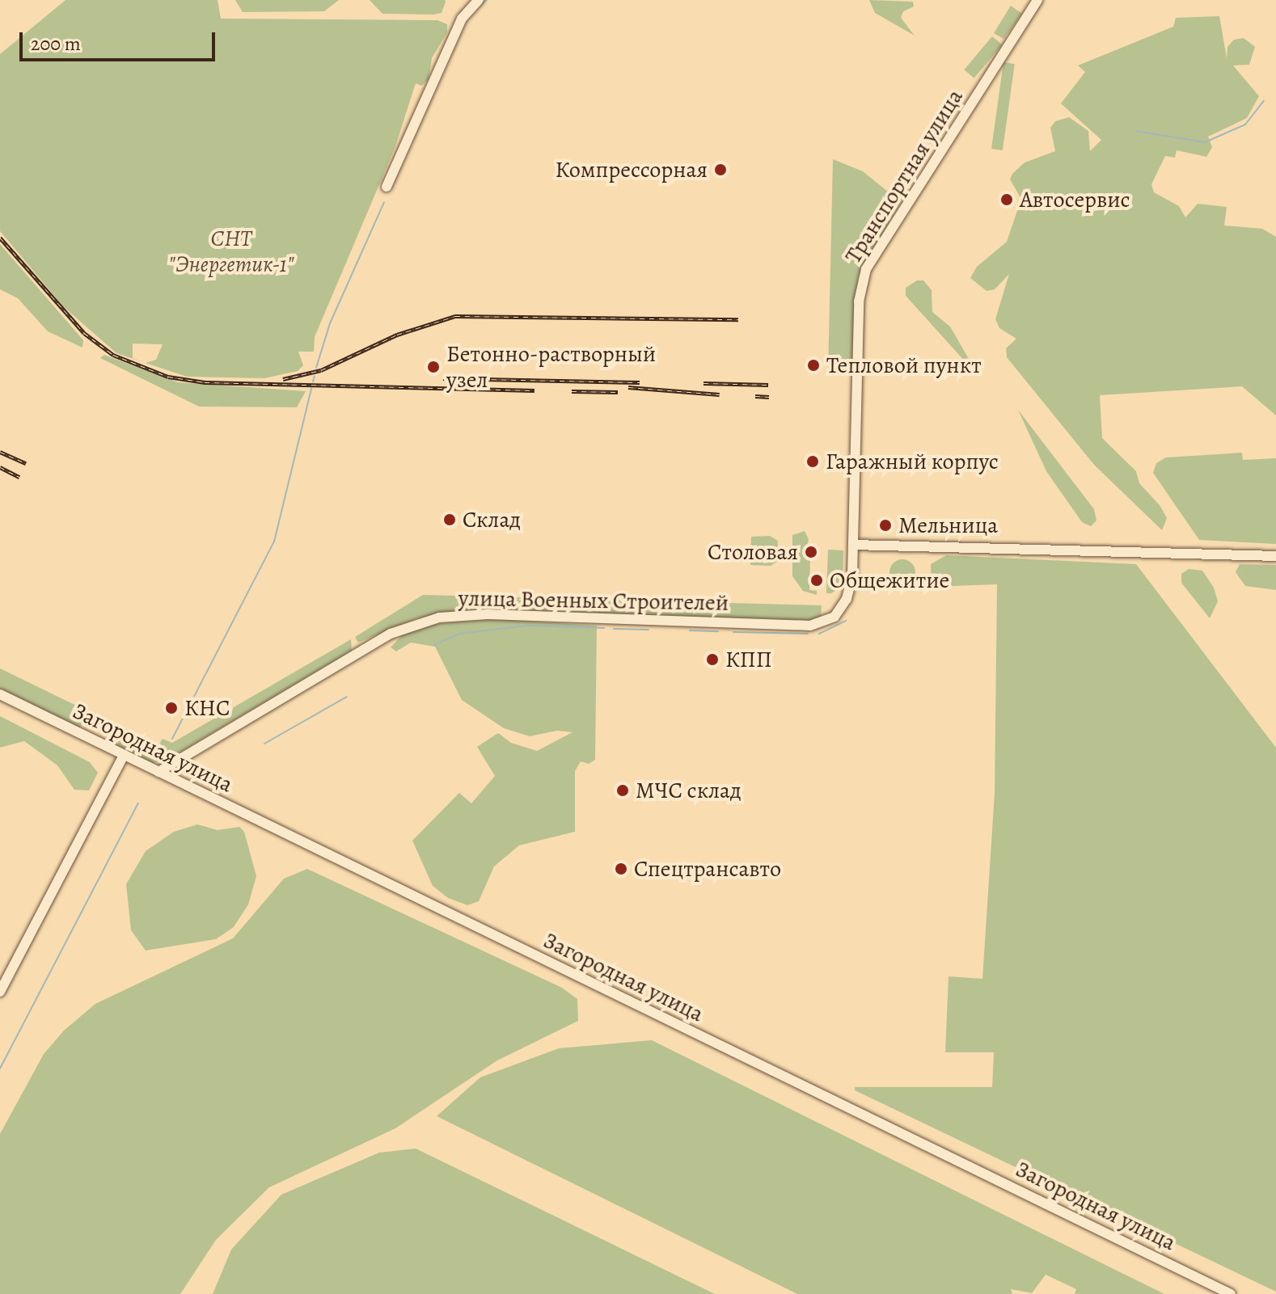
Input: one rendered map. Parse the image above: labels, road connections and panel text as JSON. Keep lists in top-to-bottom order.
{
  "streets": {
    "street": ["Транспортная улица", "улица Военных Строителей", "Загородная улица"]
  },
  "crossings": [
    ["Транспортная улица", "улица Военных Строителей"],
    ["улица Военных Строителей", "Загородная улица"]
  ],
  "parks": ["СНТ \"Энергетик-1\""],
  "places": [
    "Компрессорная",
    "Автосервис",
    "Тепловой пункт",
    "Бетонно-растворный узел",
    "Гаражный корпус",
    "Склад",
    "Мельница",
    "Столовая",
    "Общежитие",
    "КПП",
    "КНС",
    "МЧС склад",
    "Спецтрансавто"
  ],
  "scale_bar": "200 m"
}
